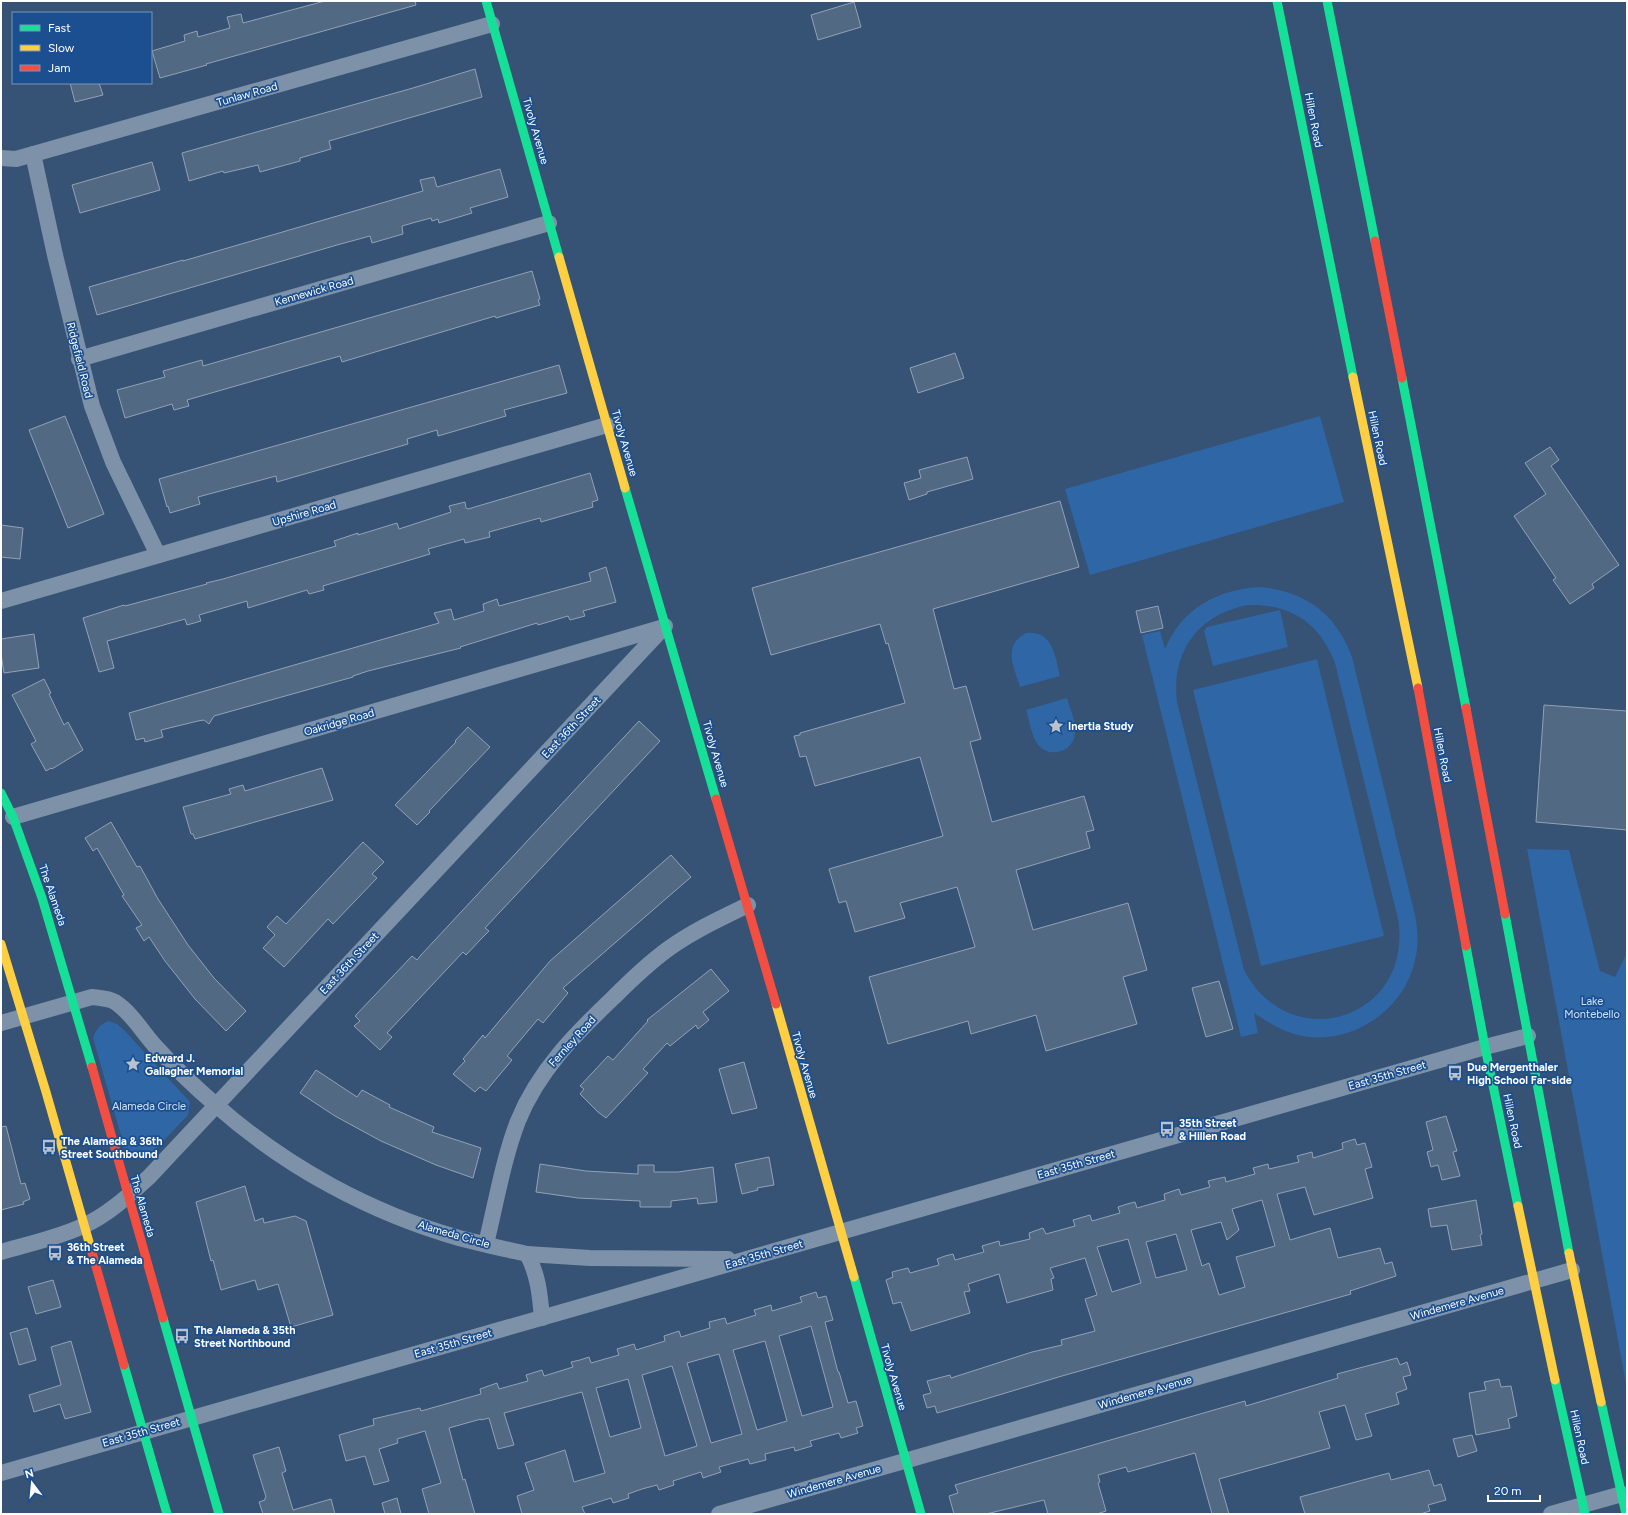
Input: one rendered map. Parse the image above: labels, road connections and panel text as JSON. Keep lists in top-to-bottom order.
{
  "streets": {
    "main road": ["Hillen Road", "Tivoly Avenue", "The Alameda"],
    "street": [
      "Tunlaw Road",
      "Kennewick Road",
      "Ridgefield Road",
      "Upshire Road",
      "Oakridge Road",
      "East 36th Street",
      "Fernley Road",
      "East 35th Street",
      "Alameda Circle",
      "Windemere Avenue"
    ]
  },
  "crossings": [
    ["Tunlaw Road", "Tivoly Avenue"],
    ["Tunlaw Road", "Ridgefield Road"],
    ["Hillen Road", "East 35th Street"],
    ["Hillen Road", "Windemere Avenue"],
    ["Tivoly Avenue", "Kennewick Road"],
    ["Tivoly Avenue", "Upshire Road"],
    ["Tivoly Avenue", "Oakridge Road"],
    ["Tivoly Avenue", "East 36th Street"],
    ["Tivoly Avenue", "Fernley Road"],
    ["Tivoly Avenue", "East 35th Street"],
    ["Tivoly Avenue", "Windemere Avenue"],
    ["Kennewick Road", "Ridgefield Road"],
    ["Ridgefield Road", "Upshire Road"],
    ["Oakridge Road", "East 36th Street"],
    ["Oakridge Road", "The Alameda"],
    ["East 36th Street", "The Alameda"],
    ["East 36th Street", "Alameda Circle"],
    ["The Alameda", "East 35th Street"],
    ["The Alameda", "Alameda Circle"],
    ["Fernley Road", "Alameda Circle"],
    ["East 35th Street", "Alameda Circle"]
  ],
  "parks": ["Lake Montebello", "Alameda Circle"],
  "places": {
    "place": ["Inertia Study", "Edward J. Gallagher Memorial"],
    "bus stop": [
      "Due Mergenthaler High School Far-side",
      "35th Street & Hillen Road",
      "The Alameda & 36th Street Southbound",
      "36th Street & The Alameda",
      "The Alameda & 35th Street Northbound"
    ]
  },
  "legend": ["Fast", "Slow", "Jam"],
  "scale_bar": "20 m",
  "north": "top"
}
